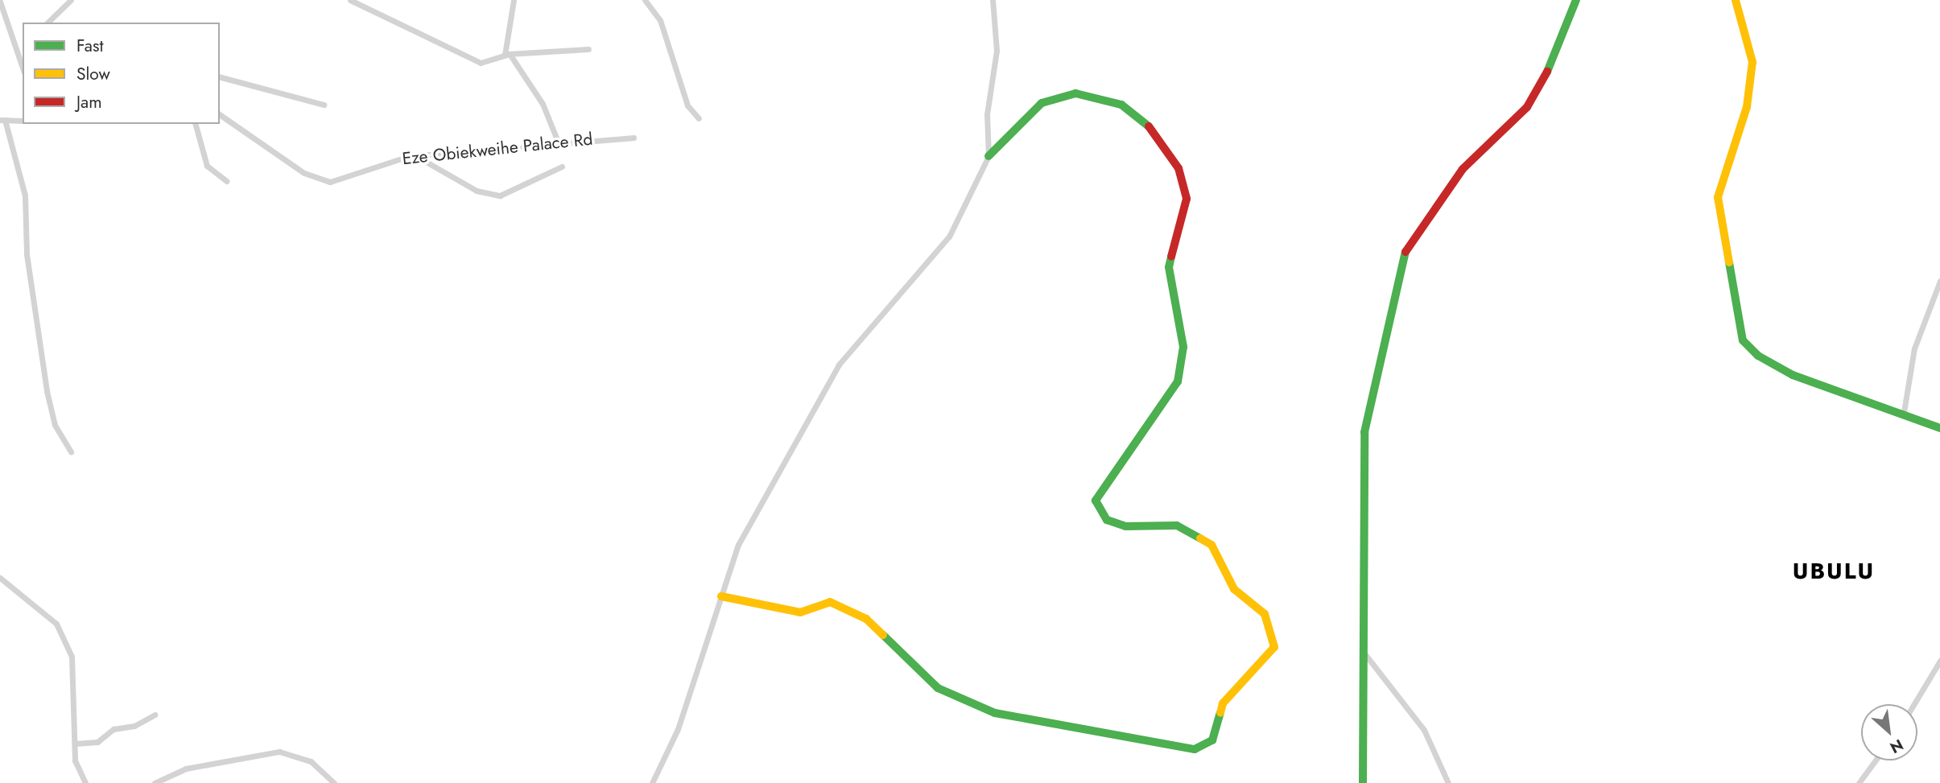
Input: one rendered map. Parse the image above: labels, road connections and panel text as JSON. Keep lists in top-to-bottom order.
{
  "streets": {
    "street": ["Eze Obiekweihe Palace Rd"]
  },
  "districts": ["UBULU"],
  "legend": ["Fast", "Slow", "Jam"],
  "north": "bottom right"
}
